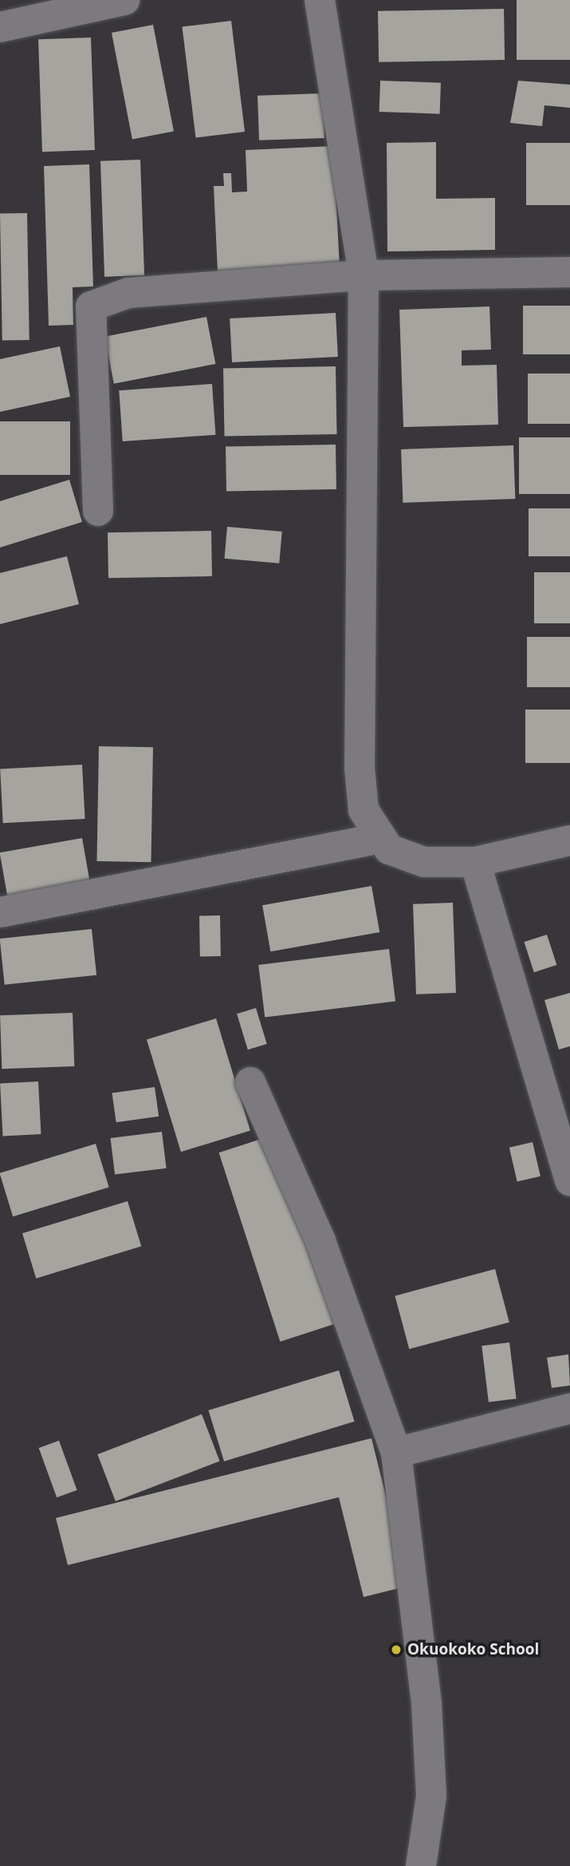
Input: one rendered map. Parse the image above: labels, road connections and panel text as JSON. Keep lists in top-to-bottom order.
{
  "places": ["Okuokoko School"]
}
